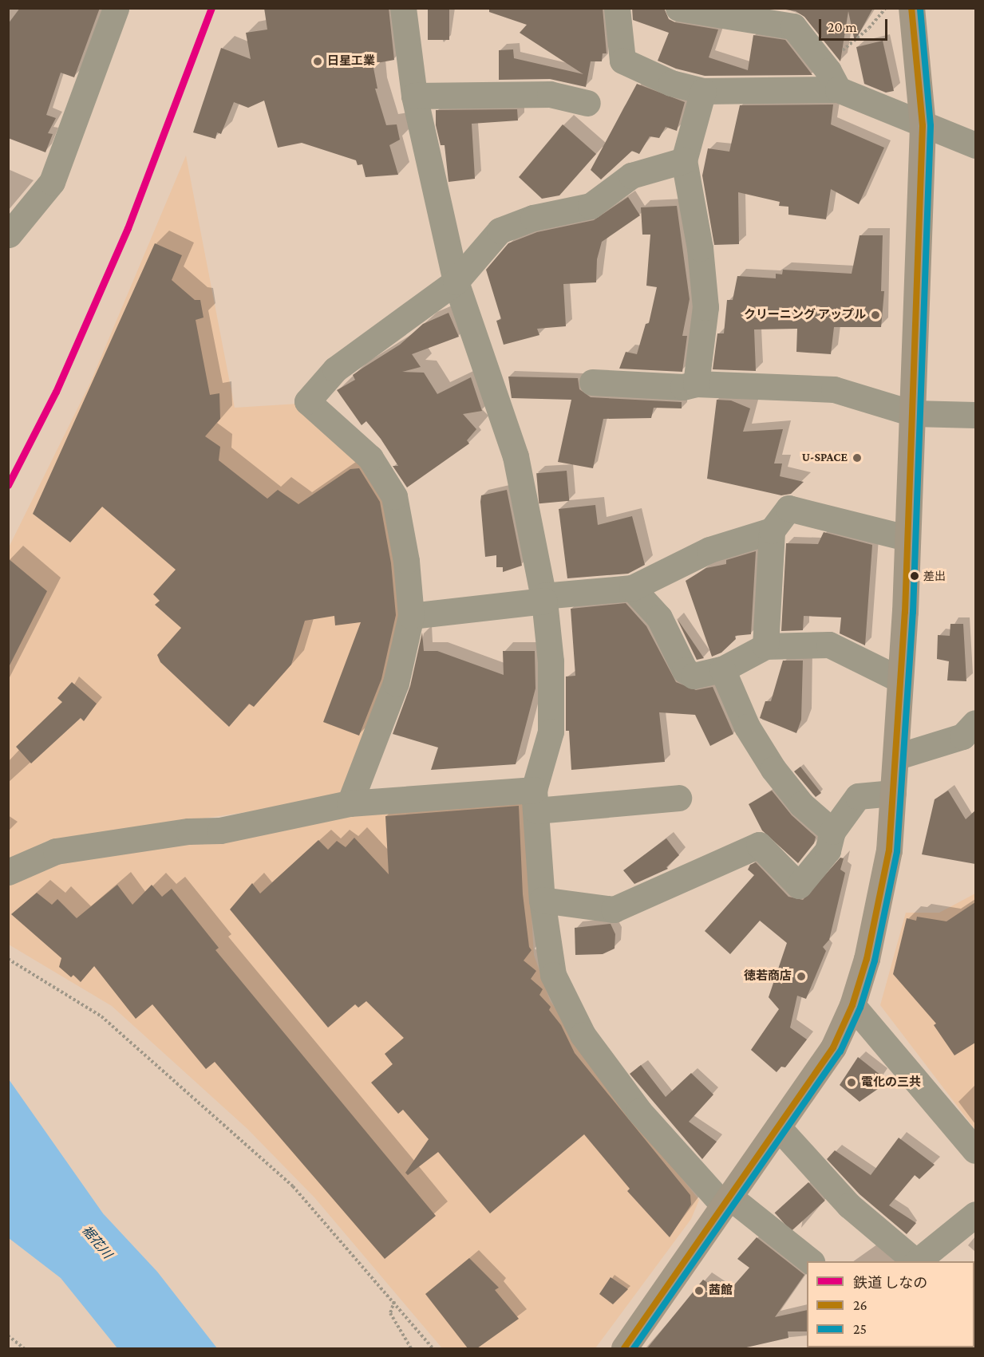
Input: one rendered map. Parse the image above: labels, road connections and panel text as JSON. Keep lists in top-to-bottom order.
{
  "water": ["裾花川"],
  "places": [
    "日星工業",
    "クリーニング アップル",
    "U-SPACE",
    "差出",
    "徳若商店",
    "電化の三共",
    "茜館"
  ],
  "lines": ["rail line しなの", "transit line 26", "transit line 25"],
  "legend": ["鉄道 しなの", "26", "25"],
  "scale_bar": "20 m"
}
